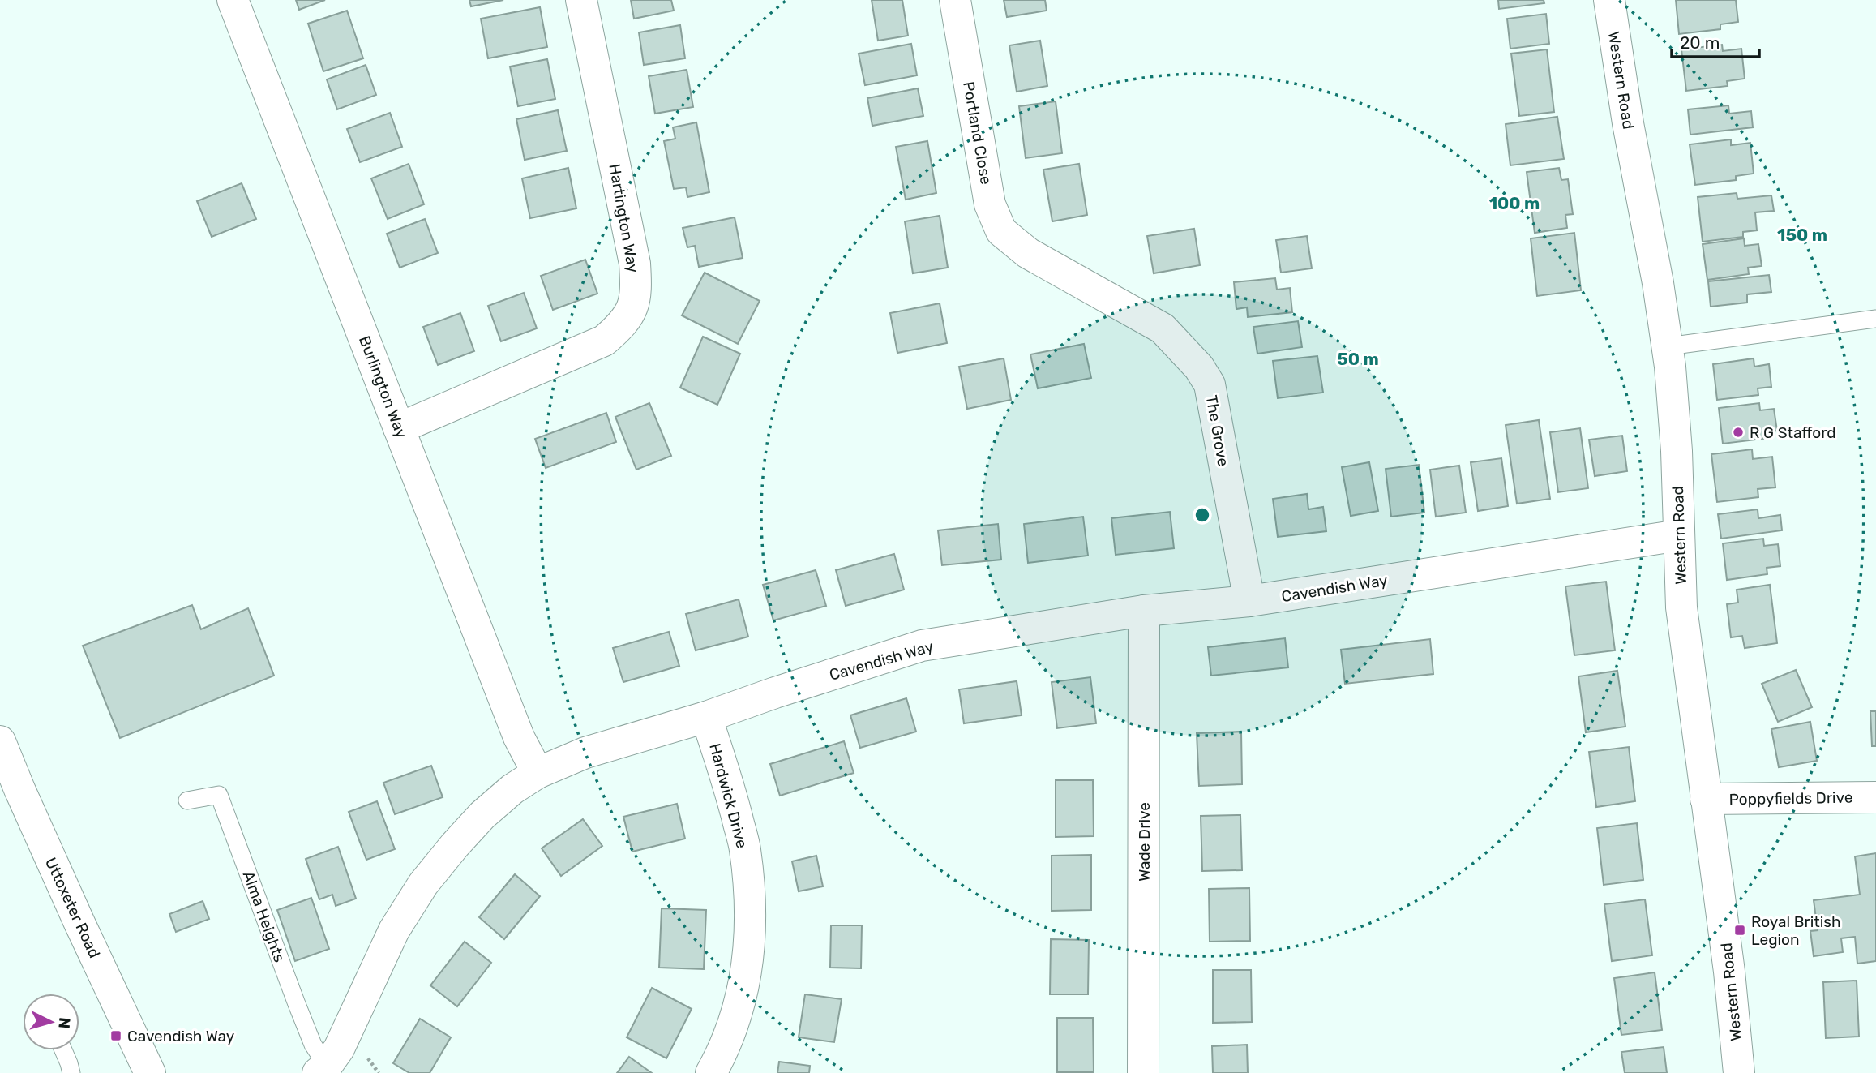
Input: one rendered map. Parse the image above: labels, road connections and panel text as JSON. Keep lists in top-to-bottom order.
{
  "streets": {
    "street": [
      "Western Road",
      "Portland Close",
      "Hartington Way",
      "Burlington Way",
      "The Grove",
      "Cavendish Way",
      "Hardwick Drive",
      "Poppyfields Drive",
      "Wade Drive",
      "Uttoxeter Road"
    ],
    "lane": ["Alma Heights"]
  },
  "crossings": [
    ["Western Road", "Cavendish Way"],
    ["Western Road", "Poppyfields Drive"],
    ["Portland Close", "The Grove"],
    ["Hartington Way", "Burlington Way"],
    ["Burlington Way", "Cavendish Way"],
    ["The Grove", "Cavendish Way"],
    ["Cavendish Way", "Hardwick Drive"],
    ["Cavendish Way", "Wade Drive"],
    ["Cavendish Way", "Alma Heights"]
  ],
  "places": {
    "other": ["R G Stafford"],
    "transit": ["Royal British Legion", "Cavendish Way"]
  },
  "scale_bar": "20 m",
  "north": "right",
  "rings": ["100 m", "150 m", "50 m"]
}
